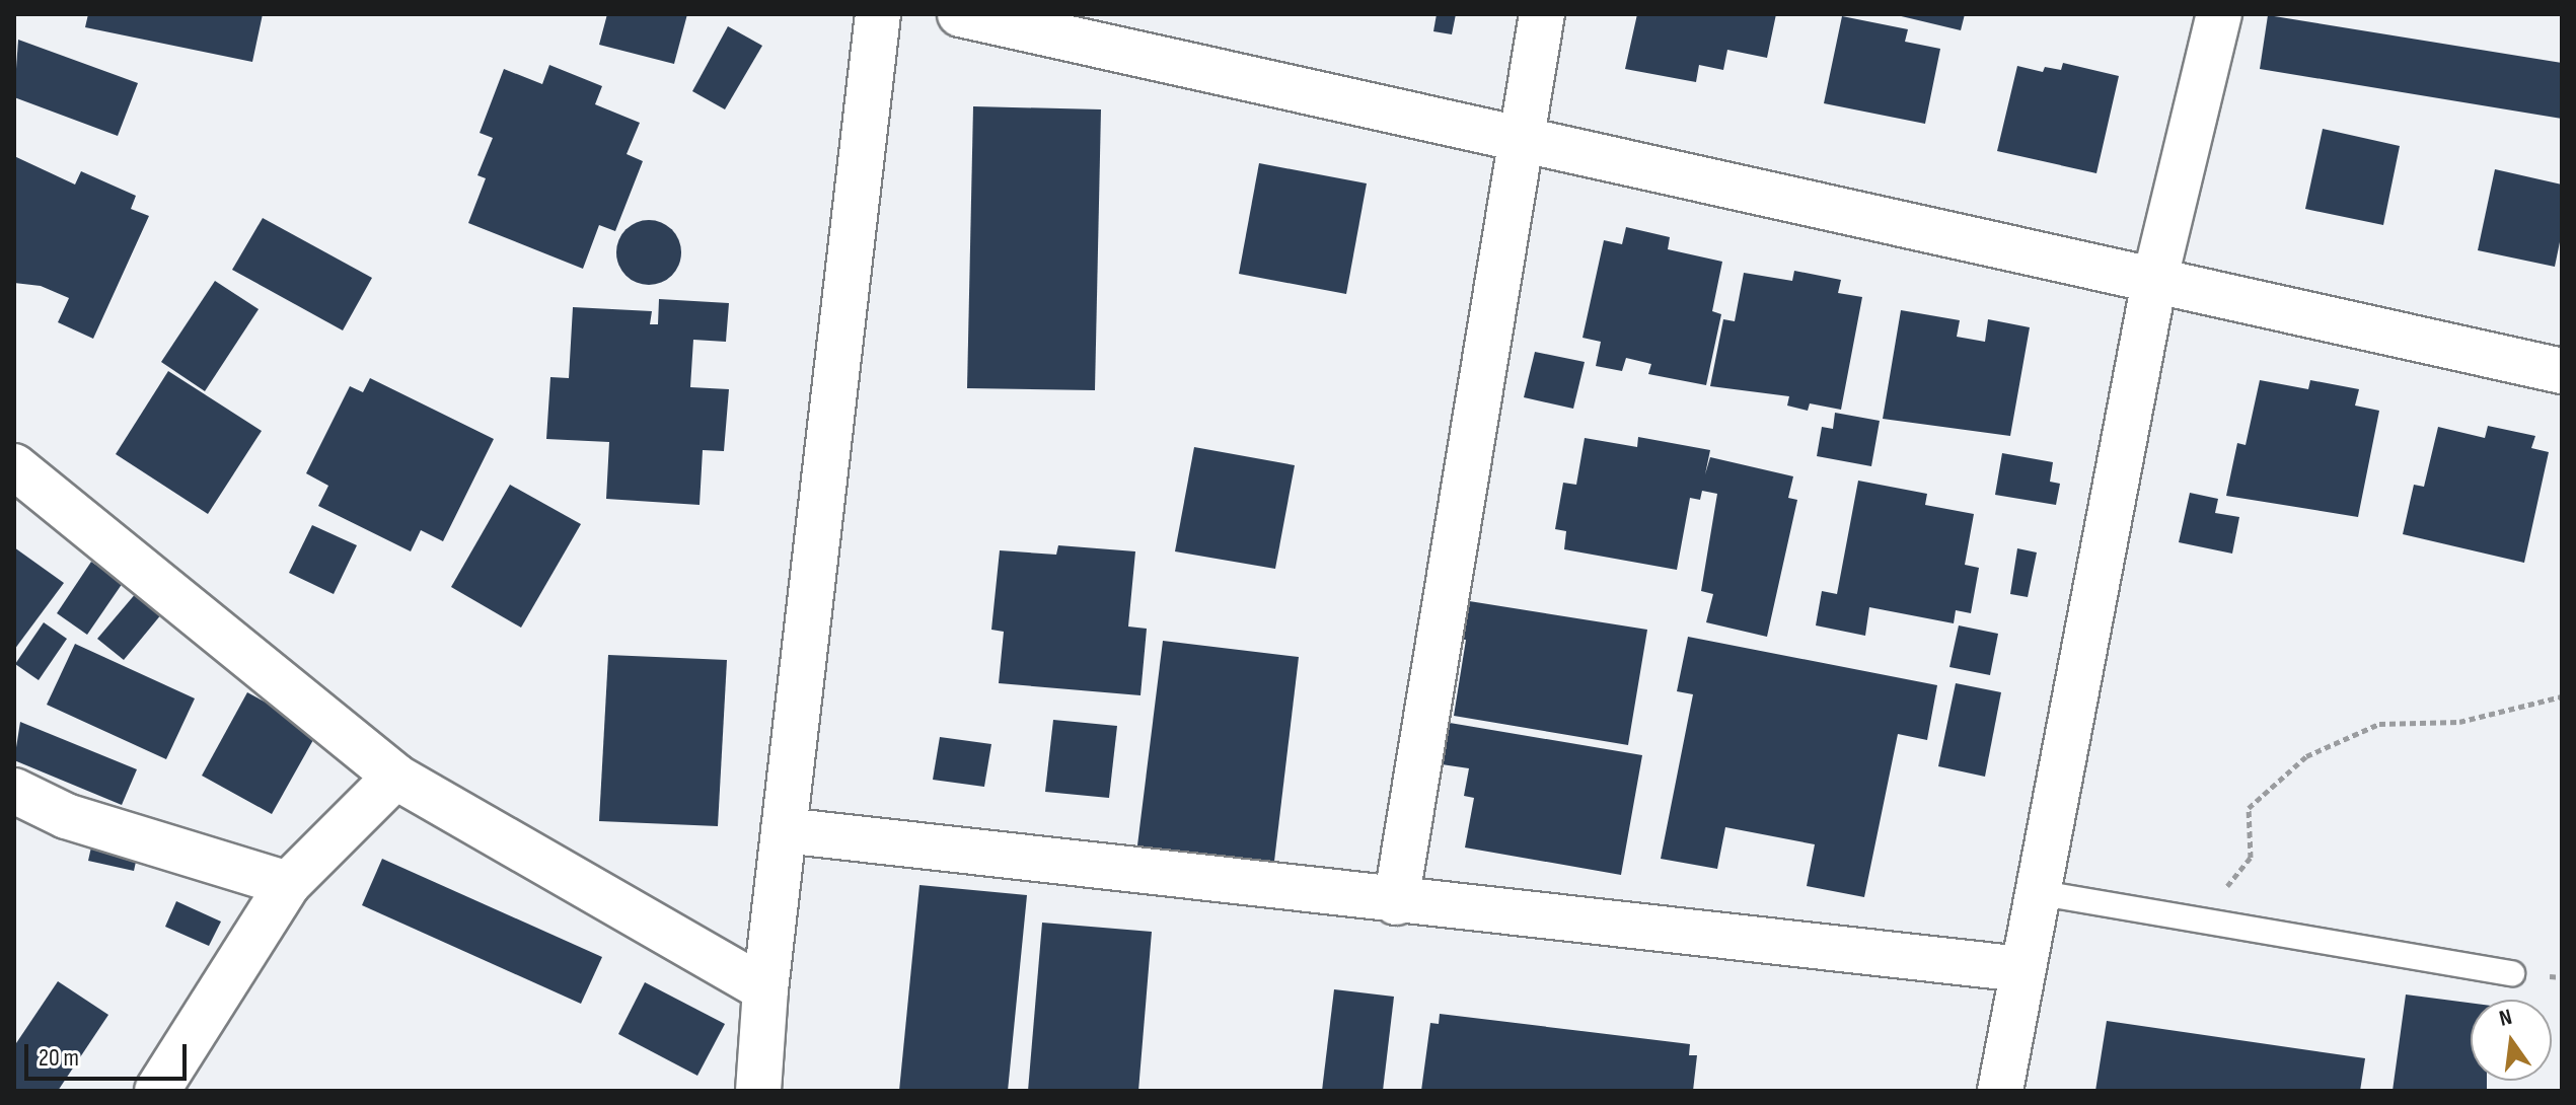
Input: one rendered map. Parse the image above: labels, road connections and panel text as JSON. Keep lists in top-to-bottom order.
{
  "scale_bar": "20 m",
  "north": "top"
}
